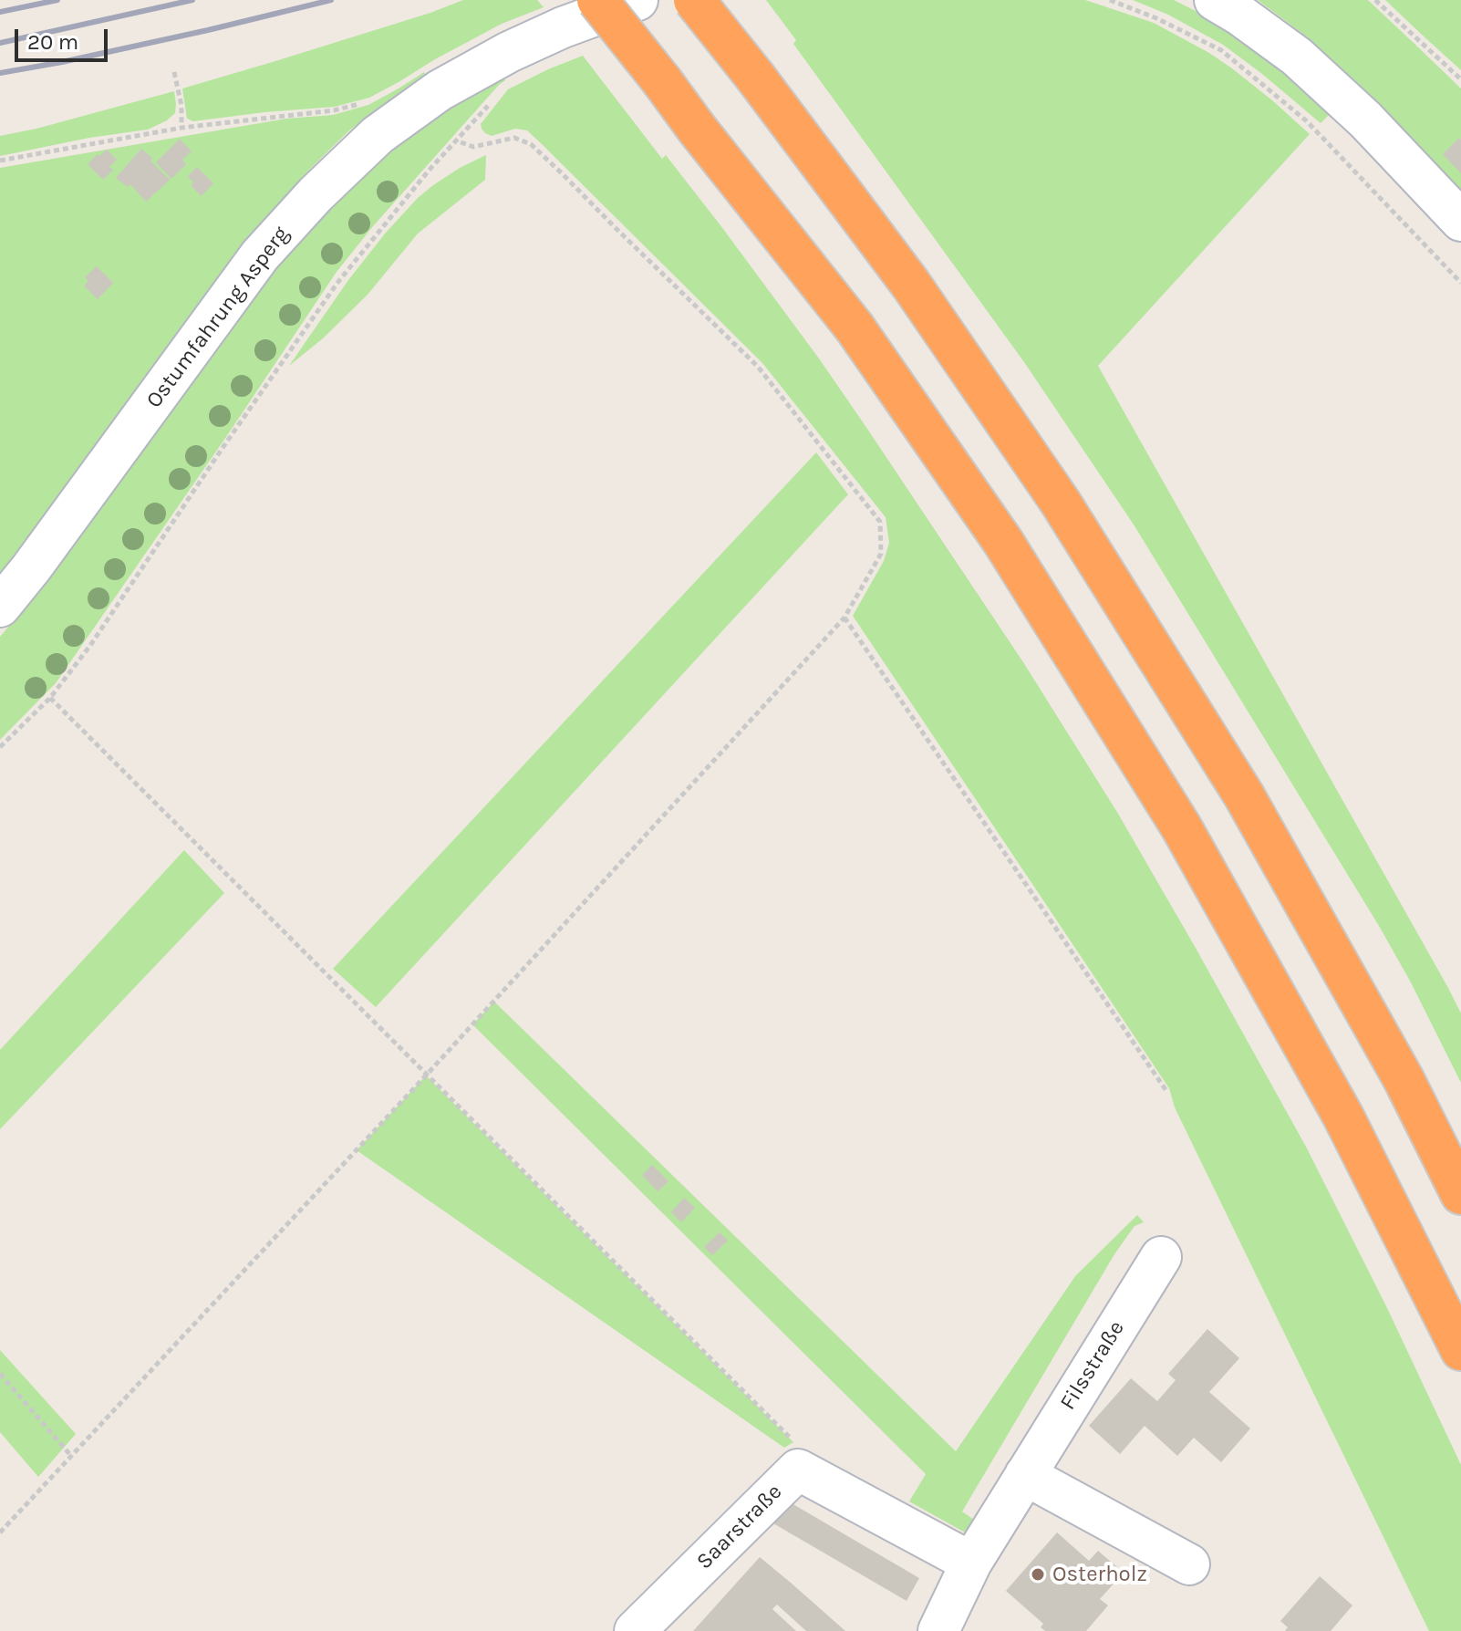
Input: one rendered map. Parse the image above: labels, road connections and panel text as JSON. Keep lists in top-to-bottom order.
{
  "streets": {
    "street": ["Ostumfahrung Asperg", "Filsstraße", "Saarstraße"]
  },
  "crossings": [
    ["Filsstraße", "Saarstraße"]
  ],
  "places": ["Osterholz"],
  "scale_bar": "20 m"
}
